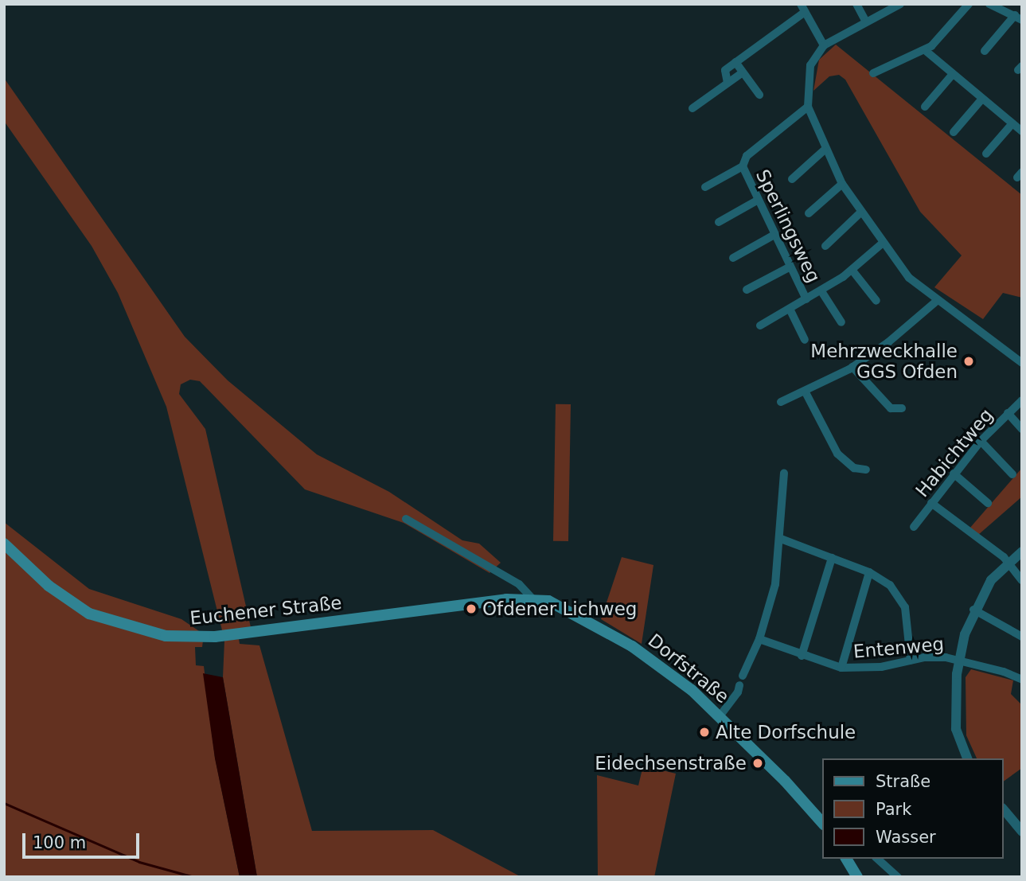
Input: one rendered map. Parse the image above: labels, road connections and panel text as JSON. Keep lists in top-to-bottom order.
{
  "streets": {
    "main road": ["Euchener Straße", "Dorfstraße"],
    "street": ["Sperlingsweg", "Habichtweg", "Entenweg"]
  },
  "crossings": [
    ["Euchener Straße", "Dorfstraße"]
  ],
  "places": [
    "Mehrzweckhalle GGS Ofden",
    "Ofdener Lichweg",
    "Alte Dorfschule",
    "Eidechsenstraße"
  ],
  "legend": ["Straße", "Park", "Wasser"],
  "scale_bar": "100 m"
}
